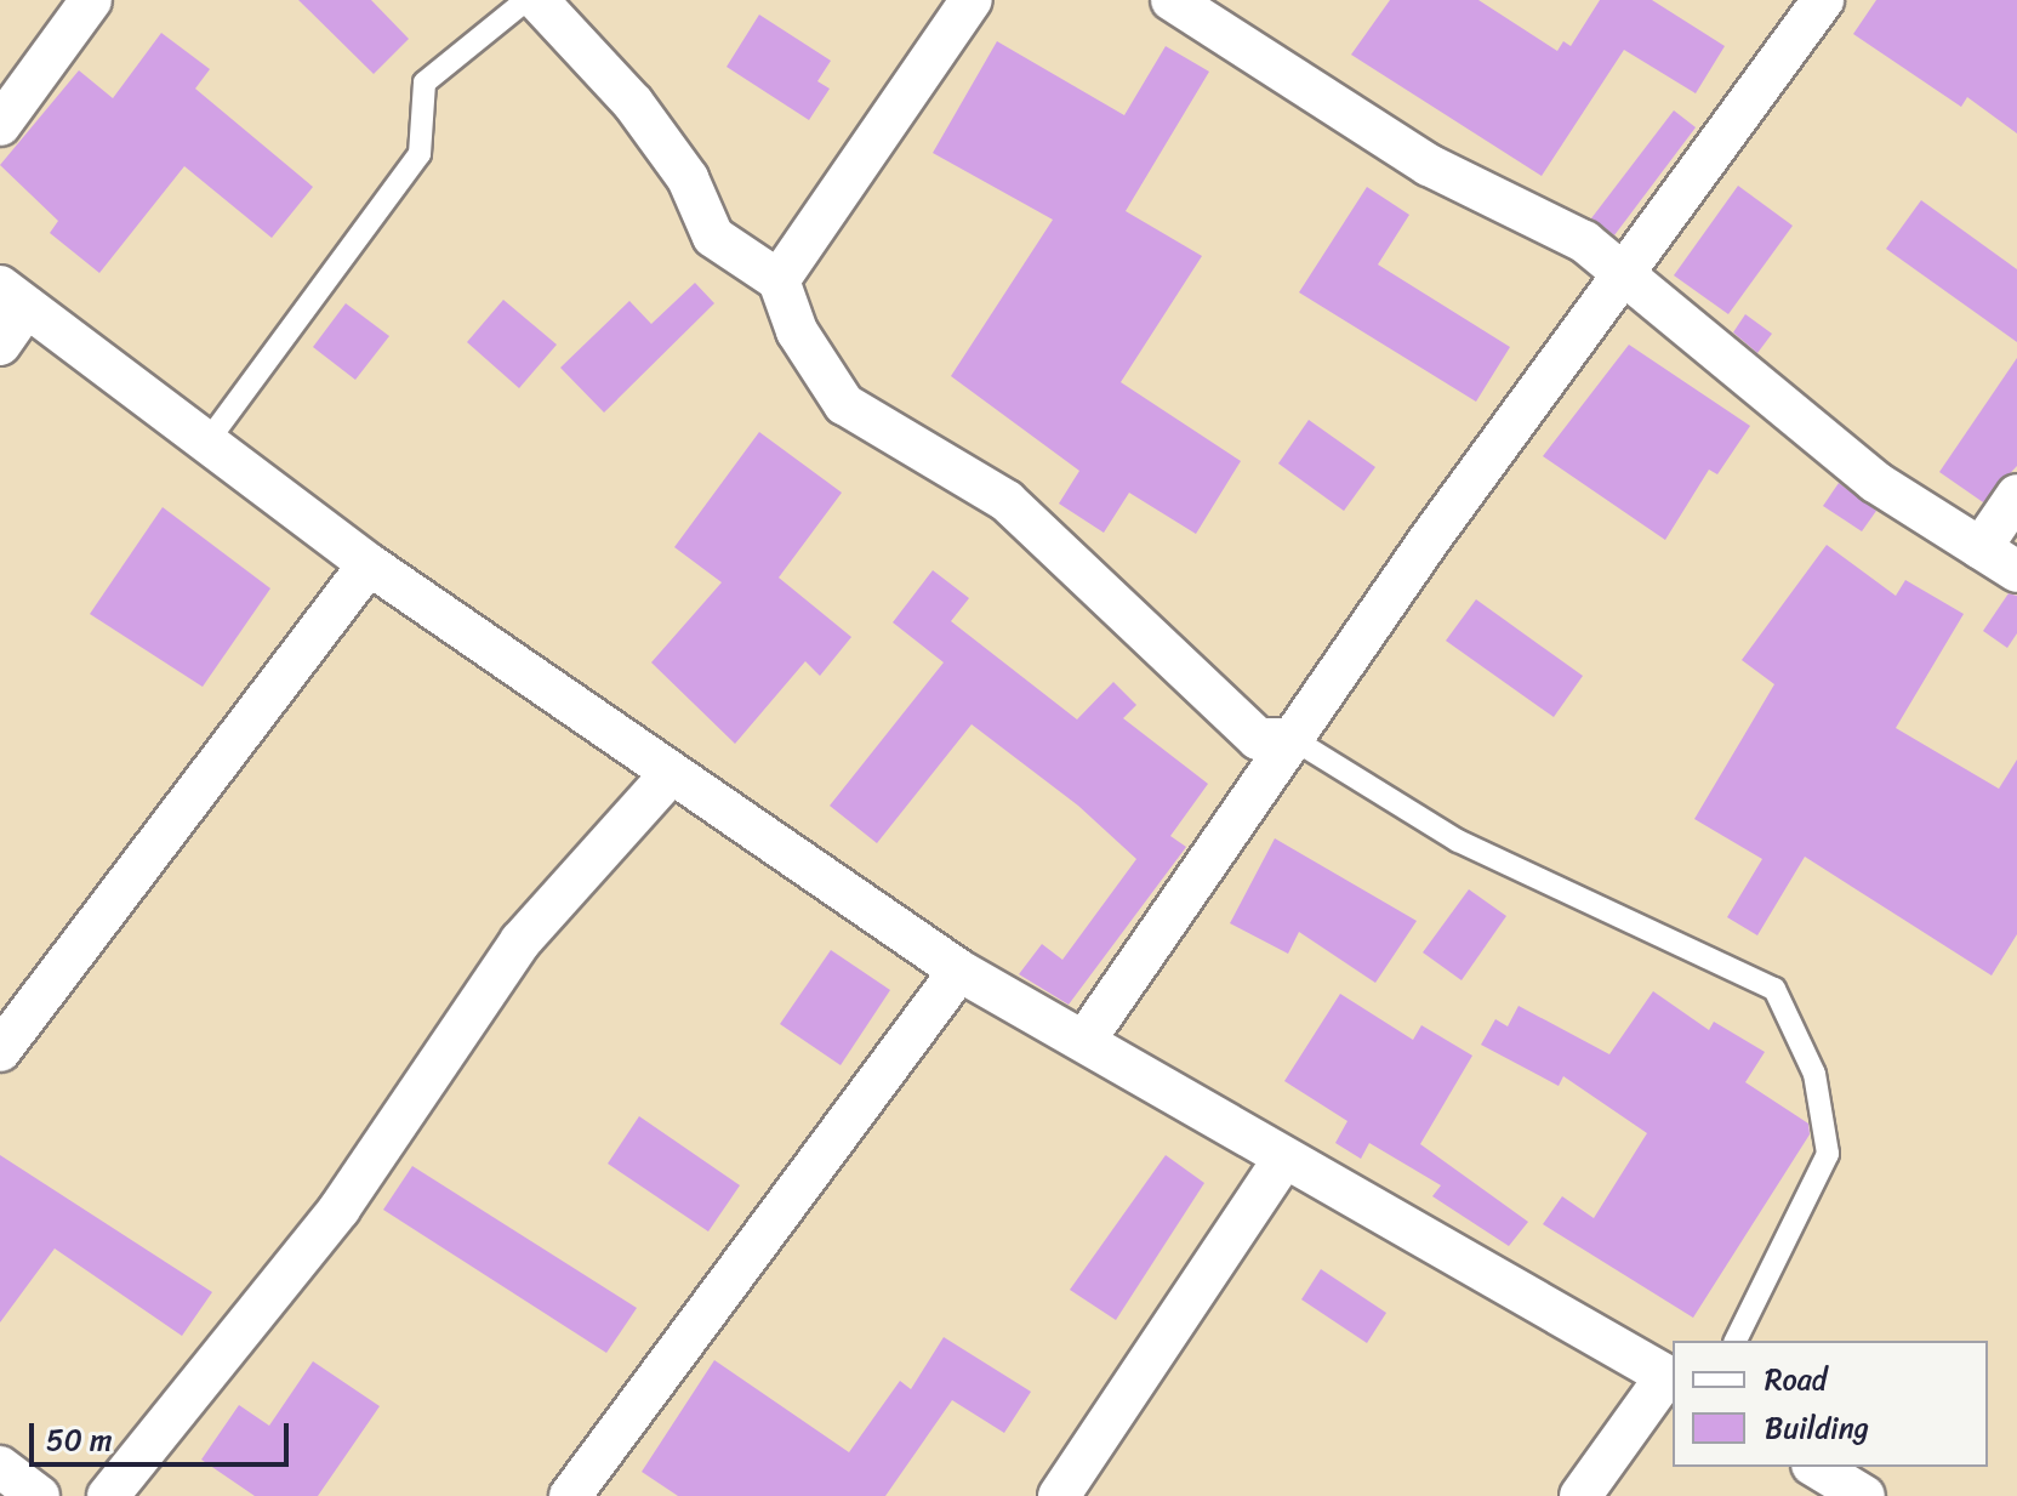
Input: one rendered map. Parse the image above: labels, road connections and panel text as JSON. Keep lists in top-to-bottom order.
{
  "legend": ["Road", "Building"],
  "scale_bar": "50 m"
}
